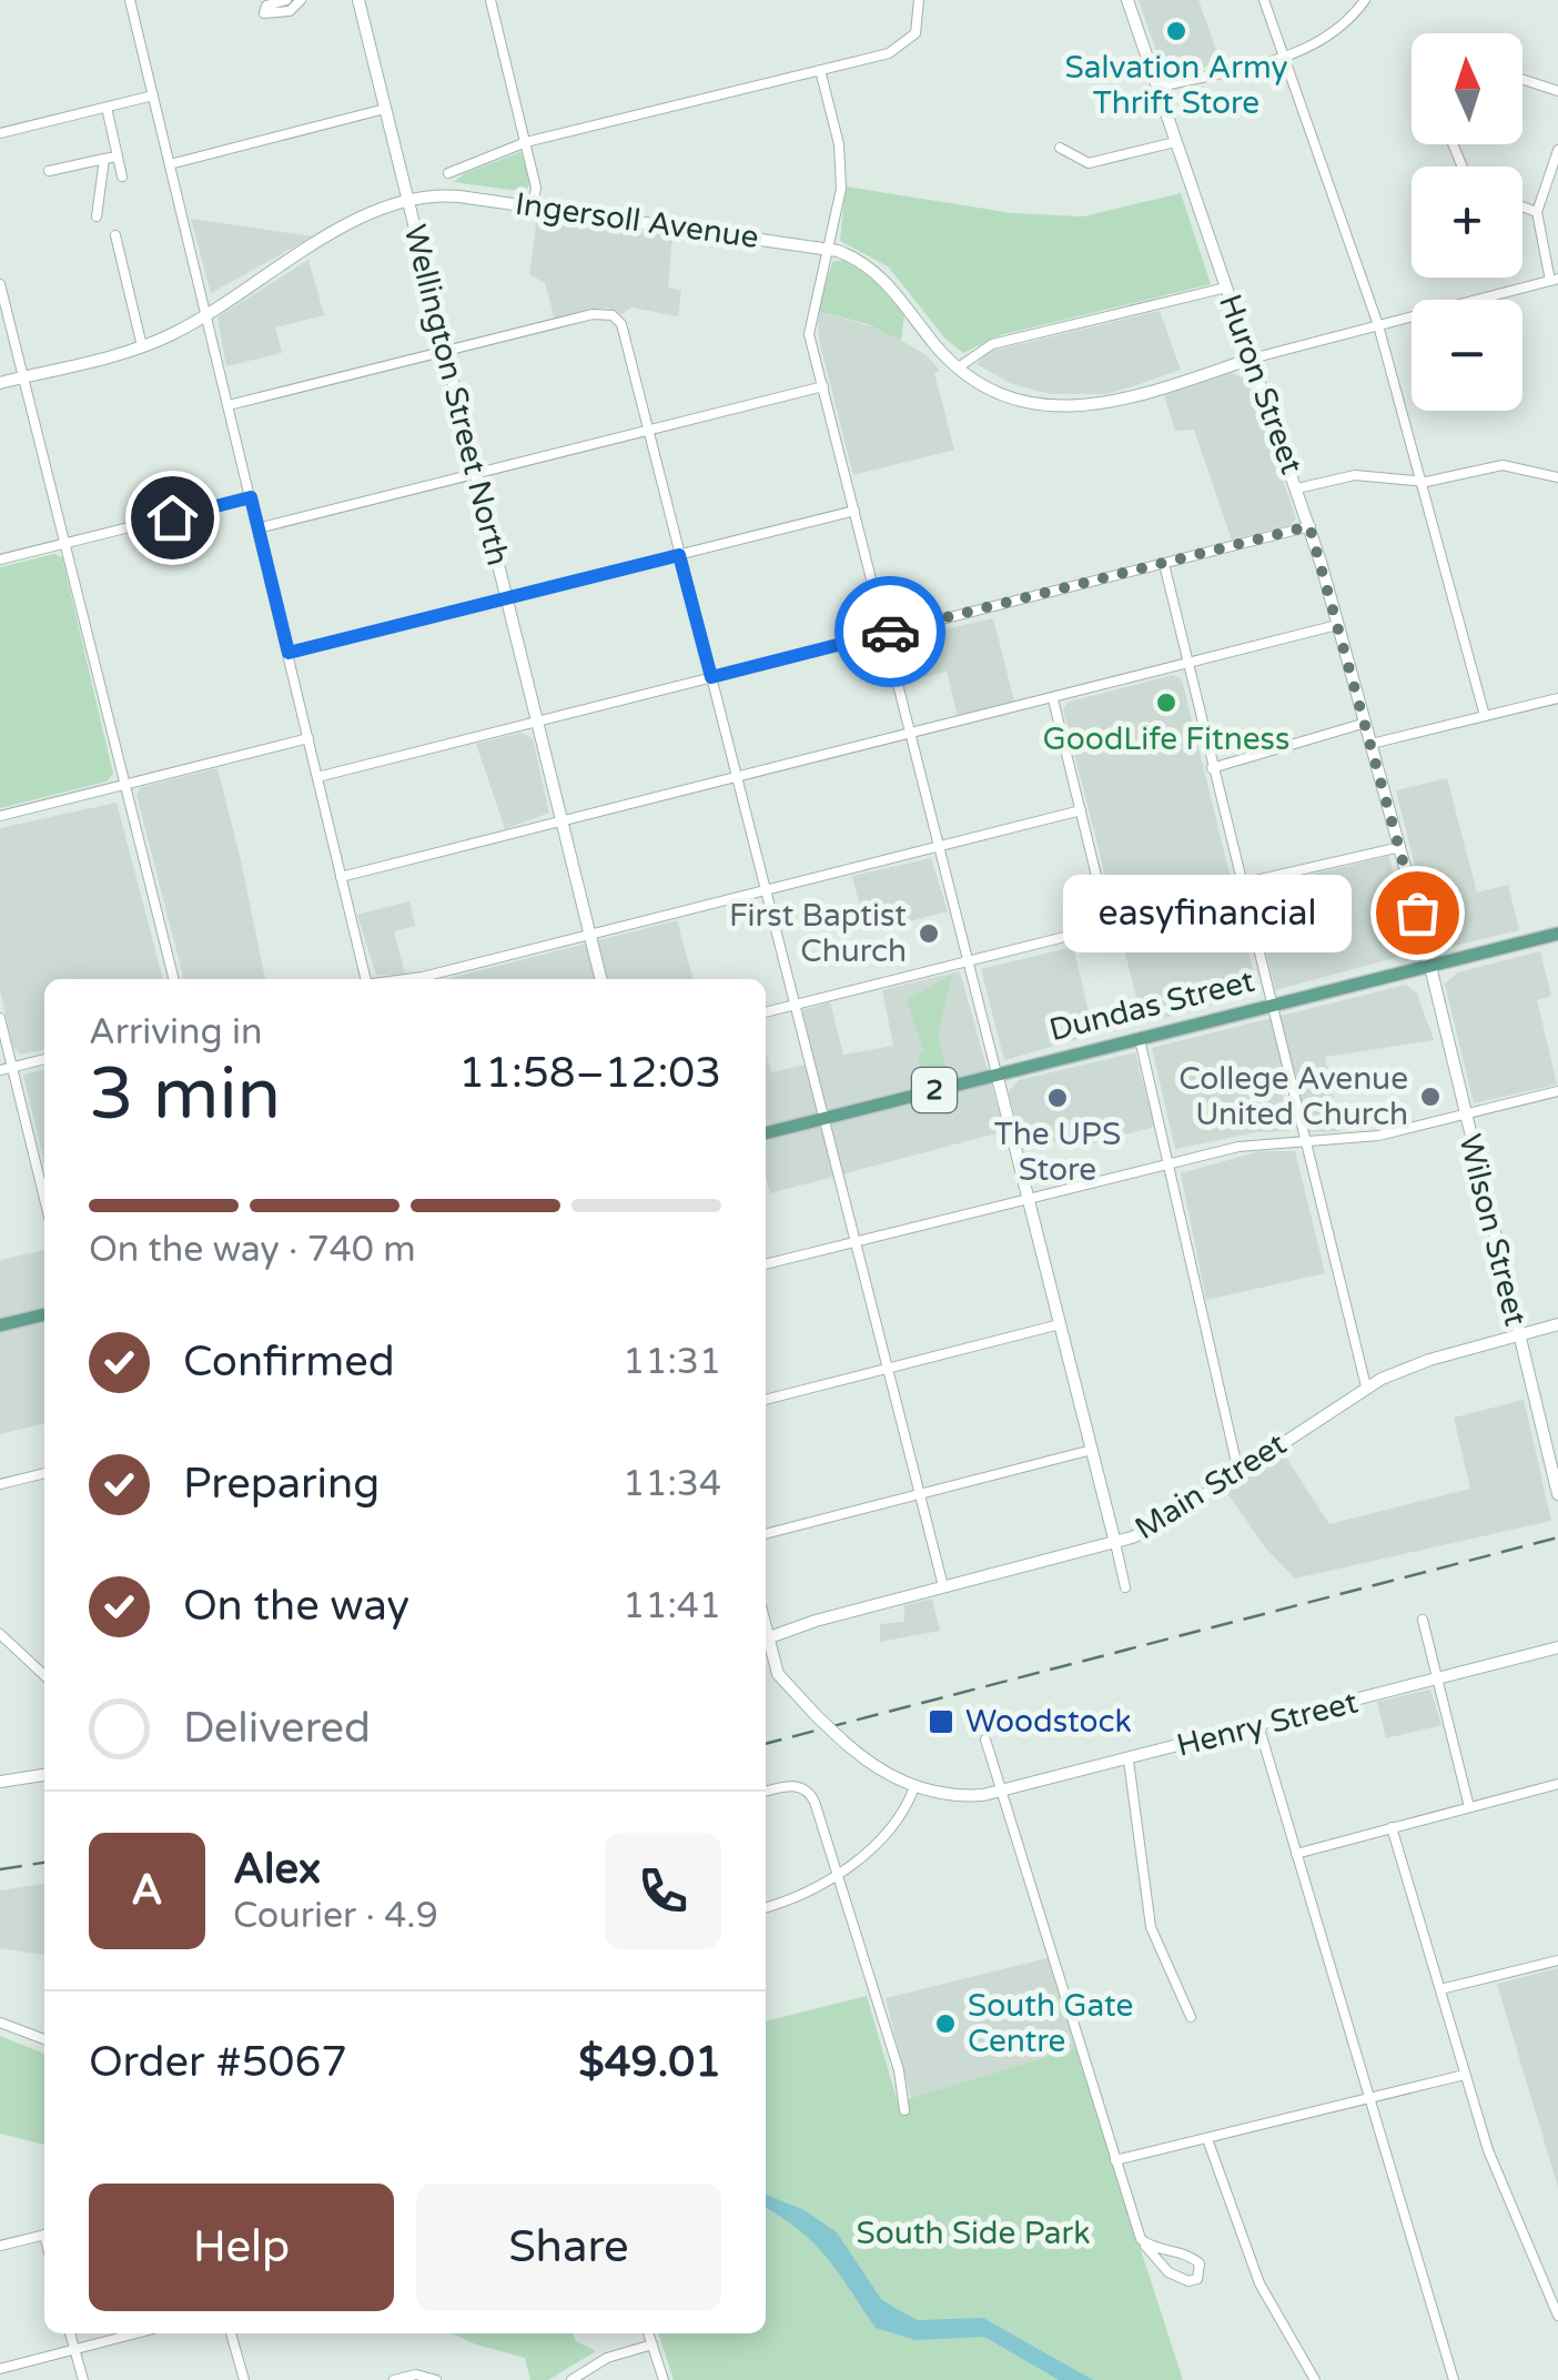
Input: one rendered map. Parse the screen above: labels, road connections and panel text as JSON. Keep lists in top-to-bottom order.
{
  "streets": {
    "main road": [
      "Ingersoll Avenue",
      "Huron Street",
      "Wellington Street North",
      "Dundas Street",
      "2",
      "Wilson Street",
      "Main Street",
      "Henry Street"
    ]
  },
  "crossings": [
    ["Ingersoll Avenue", "Huron Street"],
    ["Ingersoll Avenue", "Wellington Street North"],
    ["Huron Street", "Dundas Street"],
    ["Huron Street", "Wilson Street"],
    ["Dundas Street", "Wilson Street"],
    ["Wilson Street", "Main Street"]
  ],
  "parks": ["South Side Park"],
  "places": {
    "other": [
      "Salvation Army Thrift Store",
      "GoodLife Fitness",
      "easyfinancial",
      "First Baptist Church",
      "College Avenue United Church",
      "The UPS Store",
      "South Gate Centre"
    ],
    "transit": ["Woodstock"]
  },
  "north": "top",
  "page": {
    "map_buttons": ["+", "−"],
    "bubble": "easyfinancial",
    "heading": ["3 min", "Arriving in", "11:58–12:03"],
    "panel": [
      "Alex",
      "Courier · 4.9",
      "Order #5067",
      "$49.01"
    ],
    "bar": "On the way · 740 m",
    "list": [
      ["Confirmed", "11:31"],
      ["Preparing", "11:34"],
      ["On the way", "11:41"],
      "Delivered"
    ],
    "round": "A",
    "buttons": ["Help", "Share"]
  }
}
